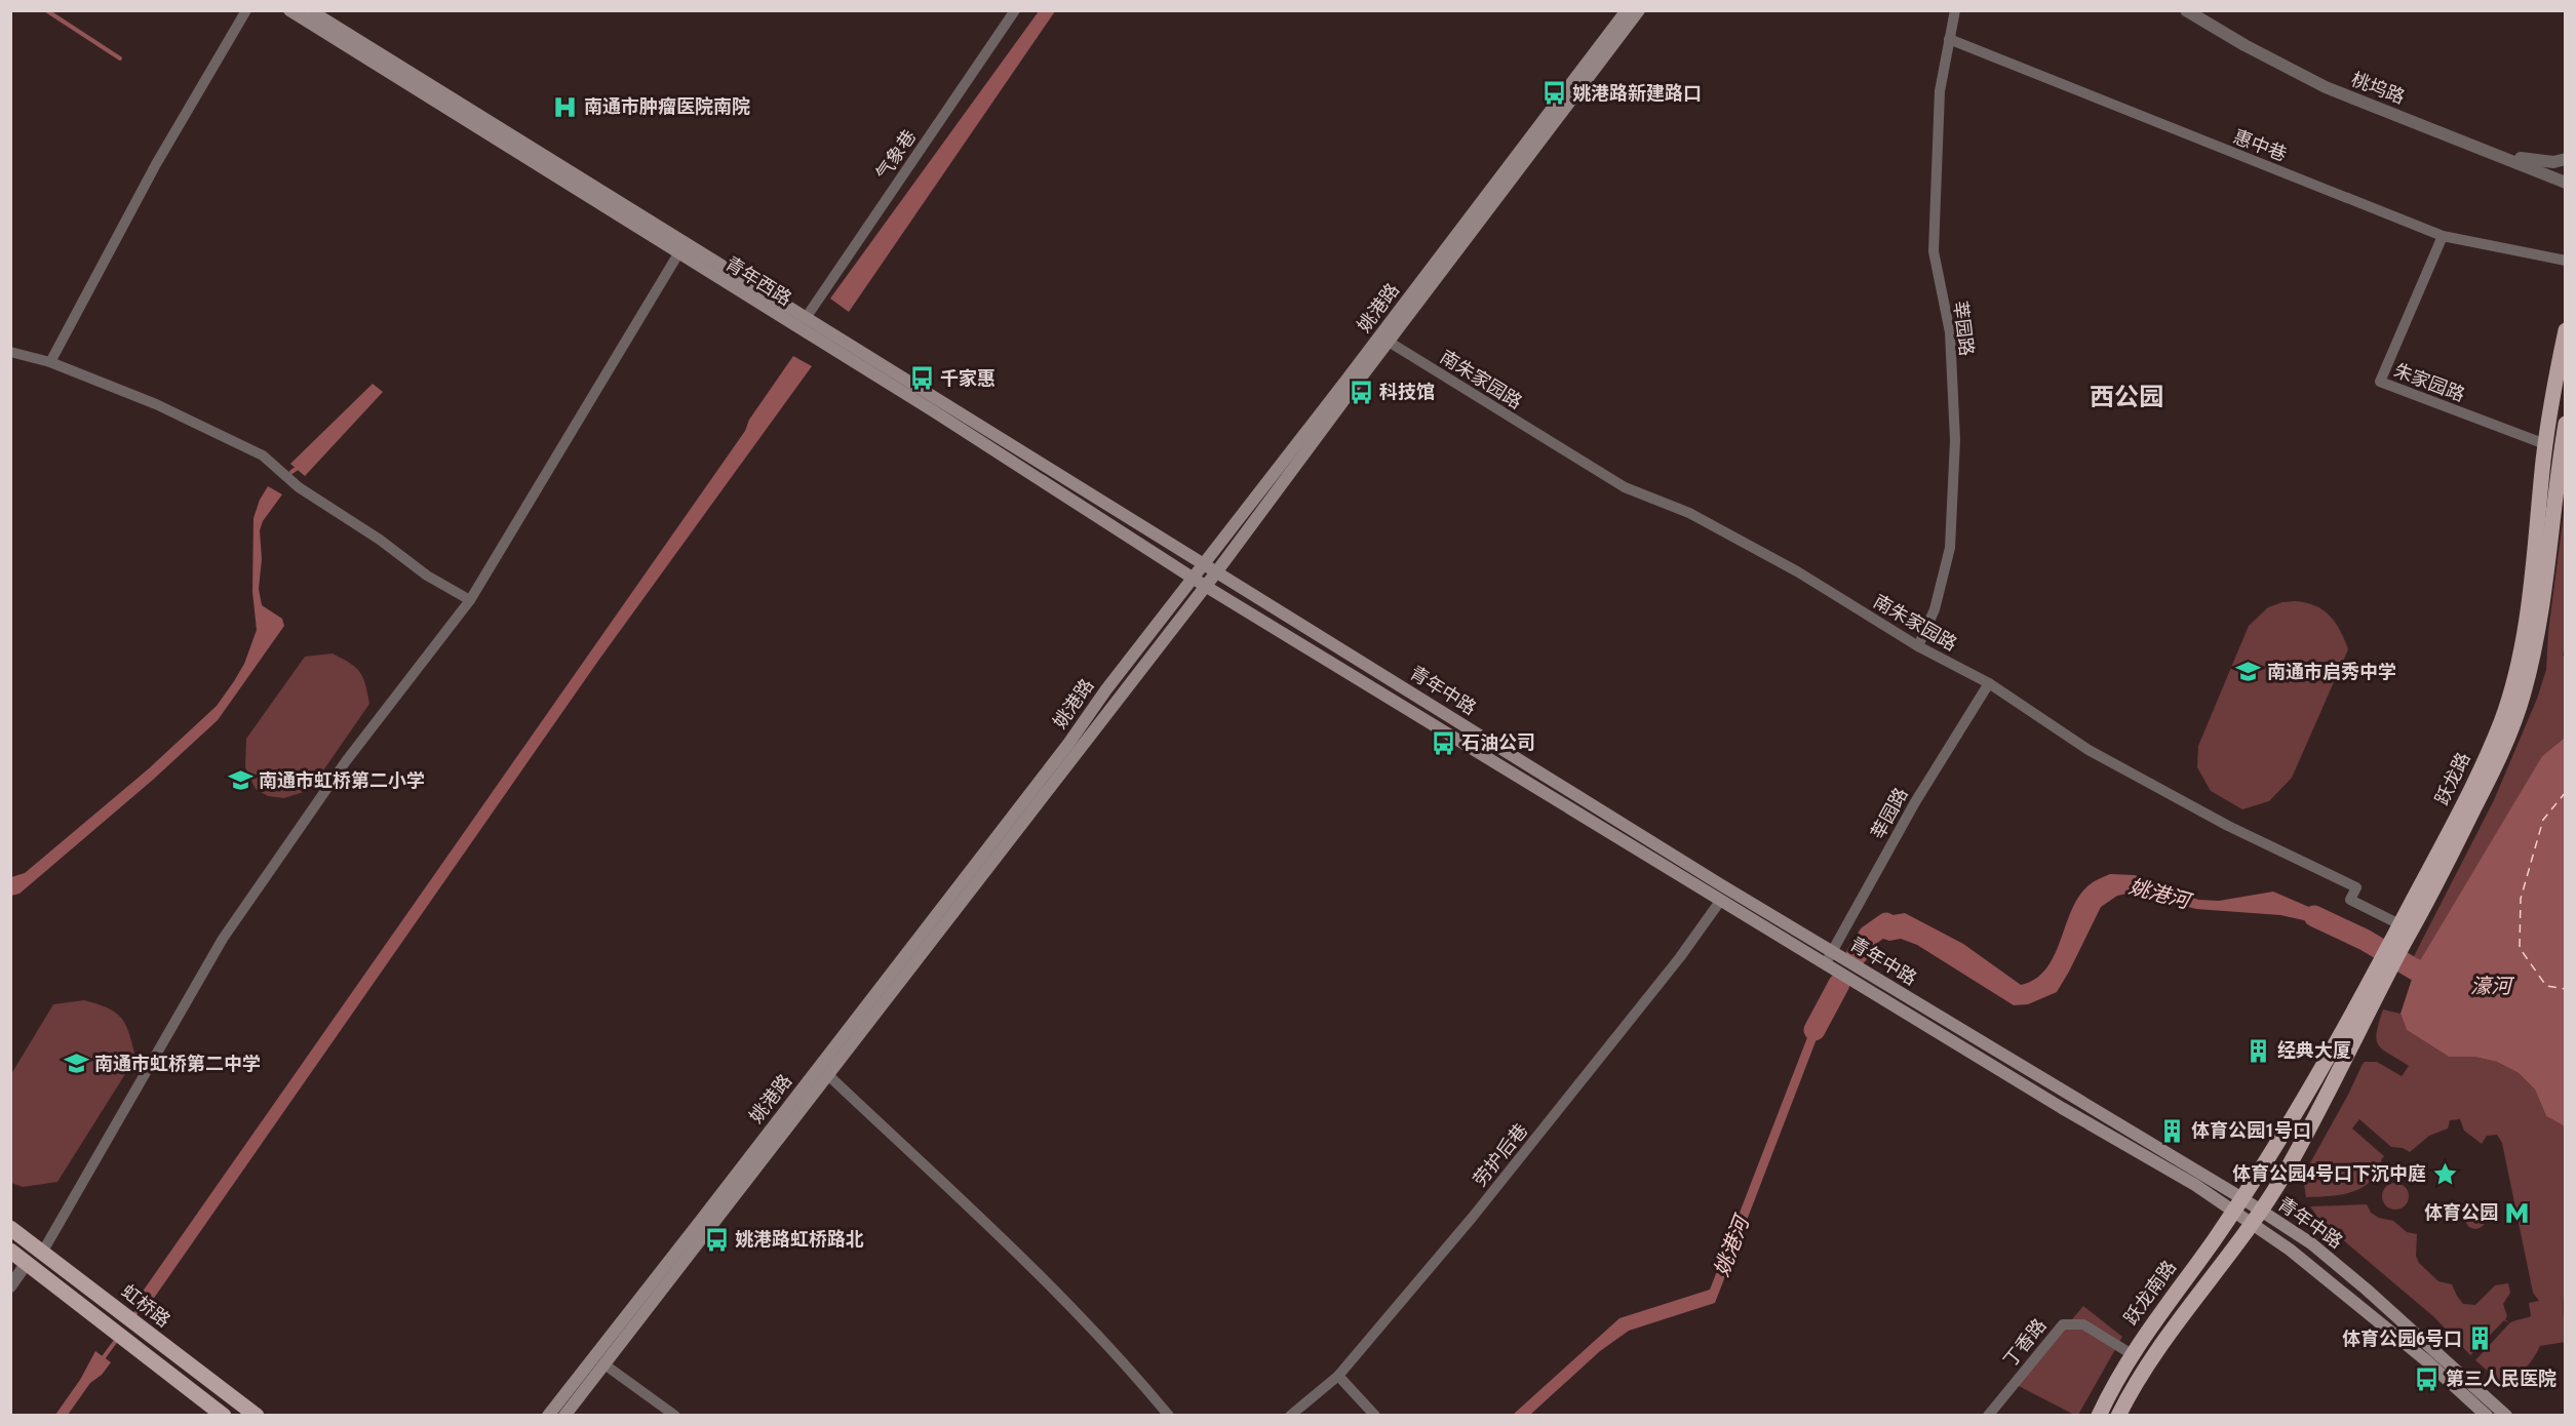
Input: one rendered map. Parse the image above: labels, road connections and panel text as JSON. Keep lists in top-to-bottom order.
{
  "streets": {
    "main road": [
      "青年西路",
      "姚港路",
      "青年中路",
      "跃龙路",
      "跃龙南路",
      "虹桥路"
    ],
    "street": [
      "桃坞路",
      "惠中巷",
      "气象巷",
      "莘园路",
      "南朱家园路",
      "朱家园路",
      "劳护后巷",
      "丁香路"
    ]
  },
  "crossings": [
    ["惠中巷", "莘园路"],
    ["惠中巷", "朱家园路"],
    ["气象巷", "青年西路"],
    ["青年西路", "姚港路"],
    ["青年西路", "青年中路"],
    ["姚港路", "南朱家园路"],
    ["姚港路", "青年中路"],
    ["莘园路", "南朱家园路"],
    ["莘园路", "青年中路"],
    ["南朱家园路", "跃龙路"],
    ["朱家园路", "跃龙路"],
    ["青年中路", "跃龙路"],
    ["青年中路", "劳护后巷"],
    ["青年中路", "跃龙南路"],
    ["跃龙路", "跃龙南路"],
    ["跃龙南路", "丁香路"]
  ],
  "districts": ["西公园"],
  "water": ["姚港河", "濠河"],
  "places": {
    "bus stop": [
      "姚港路新建路口",
      "千家惠",
      "科技馆",
      "石油公司",
      "姚港路虹桥路北",
      "第三人民医院"
    ],
    "hospital": ["南通市肿瘤医院南院"],
    "school or university": ["南通市启秀中学", "南通市虹桥第二小学", "南通市虹桥第二中学"],
    "building": ["经典大厦", "体育公园1号口", "体育公园6号口"],
    "place": ["体育公园4号口下沉中庭"],
    "metro station": ["体育公园"]
  }
}
